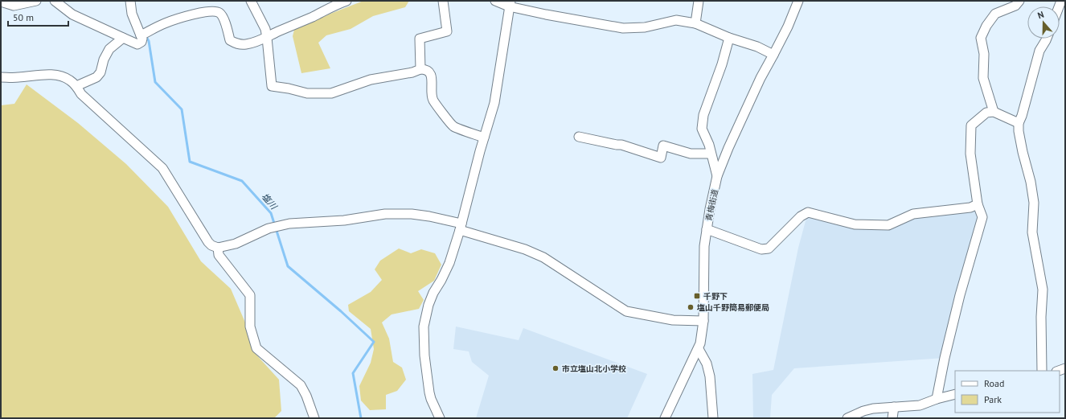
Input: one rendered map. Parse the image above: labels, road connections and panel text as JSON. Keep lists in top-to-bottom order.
{
  "streets": {
    "street": ["青梅街道"]
  },
  "water": ["塩川"],
  "places": {
    "transit": ["千野下"],
    "other": ["塩山千野簡易郵便局", "市立塩山北小学校"]
  },
  "legend": ["Road", "Park"],
  "scale_bar": "50 m",
  "north": "top"
}
